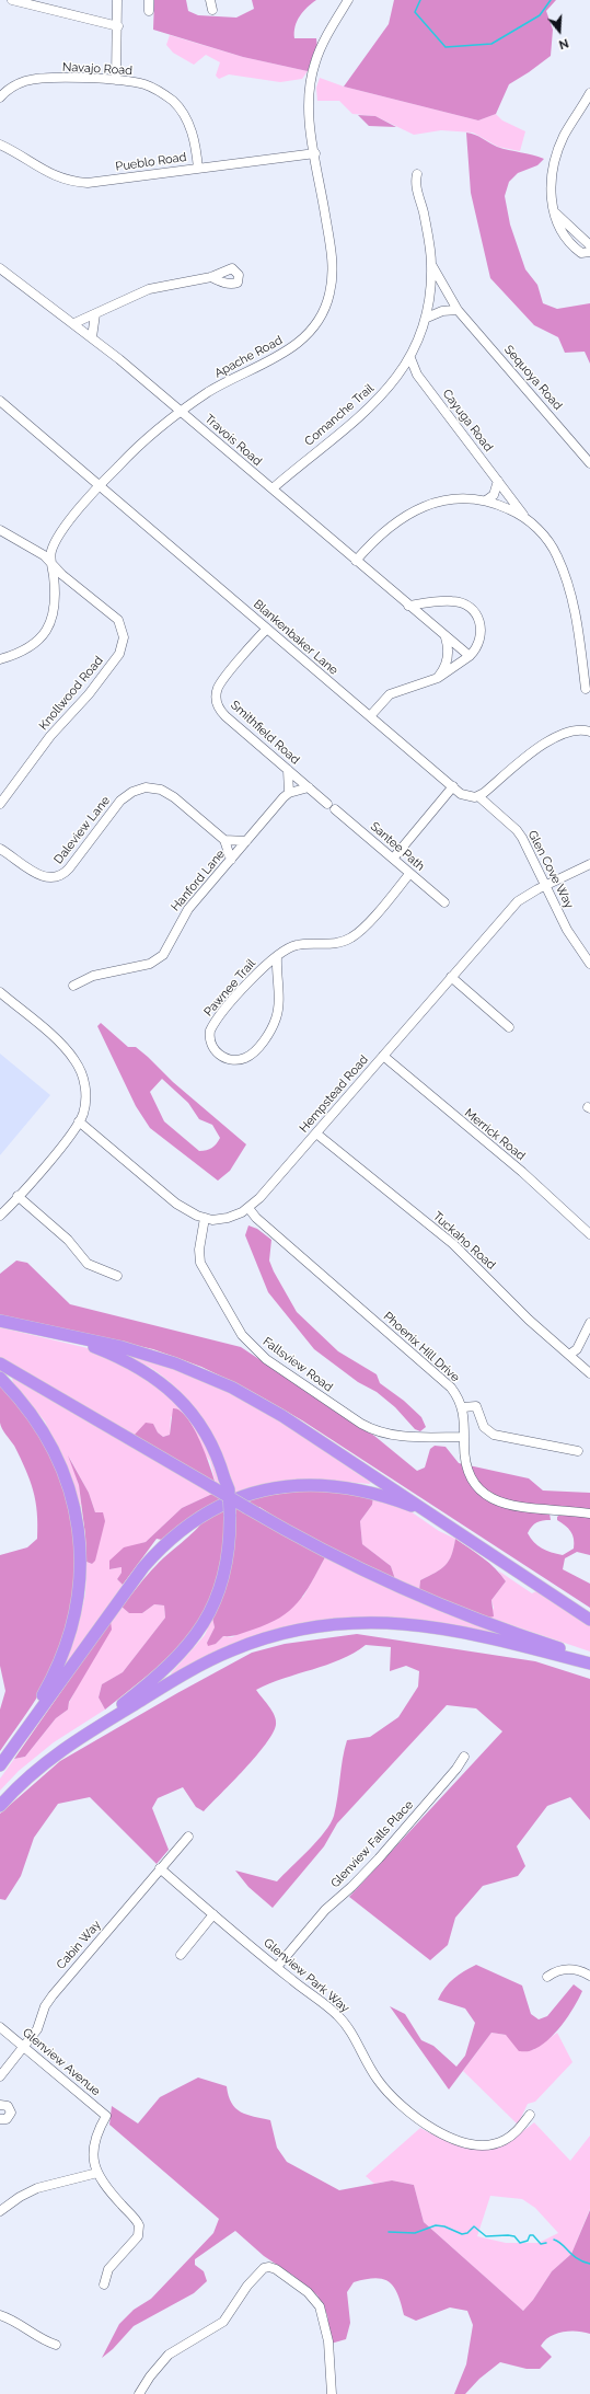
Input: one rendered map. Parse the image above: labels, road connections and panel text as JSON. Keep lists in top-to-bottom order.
{
  "streets": {
    "street": [
      "Navajo Road",
      "Pueblo Road",
      "Apache Road",
      "Sequoya Road",
      "Comanche Trail",
      "Cayuga Road",
      "Travois Road",
      "Blankenbaker Lane",
      "Knollwood Road",
      "Smithfield Road",
      "Daleview Lane",
      "Santee Path",
      "Glen Cove Way",
      "Hanford Lane",
      "Pawnee Trail",
      "Hempstead Road",
      "Merrick Road",
      "Tuckaho Road",
      "Phoenix Hill Drive",
      "Fallsview Road",
      "Glenview Falls Place",
      "Cabin Way",
      "Glenview Park Way",
      "Glenview Avenue"
    ]
  },
  "crossings": [
    ["Navajo Road", "Pueblo Road"],
    ["Pueblo Road", "Apache Road"],
    ["Apache Road", "Travois Road"],
    ["Apache Road", "Blankenbaker Lane"],
    ["Apache Road", "Knollwood Road"],
    ["Sequoya Road", "Comanche Trail"],
    ["Comanche Trail", "Cayuga Road"],
    ["Comanche Trail", "Travois Road"],
    ["Blankenbaker Lane", "Smithfield Road"],
    ["Blankenbaker Lane", "Glen Cove Way"],
    ["Smithfield Road", "Santee Path"],
    ["Santee Path", "Pawnee Trail"],
    ["Glen Cove Way", "Hempstead Road"],
    ["Hempstead Road", "Merrick Road"],
    ["Hempstead Road", "Tuckaho Road"],
    ["Hempstead Road", "Phoenix Hill Drive"],
    ["Hempstead Road", "Fallsview Road"],
    ["Phoenix Hill Drive", "Fallsview Road"],
    ["Glenview Falls Place", "Glenview Park Way"],
    ["Cabin Way", "Glenview Park Way"],
    ["Cabin Way", "Glenview Avenue"]
  ],
  "north": "bottom"
}
